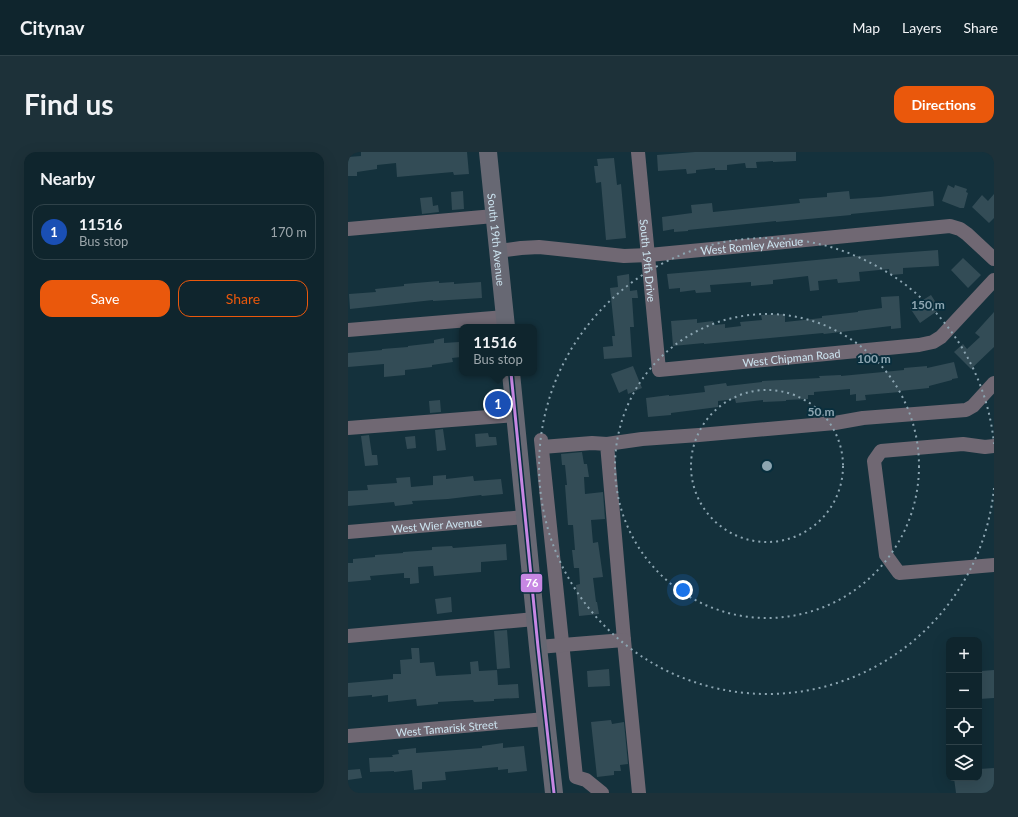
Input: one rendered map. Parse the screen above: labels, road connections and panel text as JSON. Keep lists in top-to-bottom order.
{
  "streets": {
    "main road": ["South 19th Avenue"],
    "street": [
      "West Romley Avenue",
      "South 19th Drive",
      "West Chipman Road",
      "West Wier Avenue",
      "West Tamarisk Street"
    ]
  },
  "crossings": [
    ["South 19th Avenue", "West Romley Avenue"],
    ["West Romley Avenue", "South 19th Drive"],
    ["South 19th Drive", "West Chipman Road"]
  ],
  "lines": ["transit line 76"],
  "page": {
    "header": "Citynav",
    "nav": ["Map", "Layers", "Share"],
    "buttons": [
      "Directions",
      ["Save", "Share"]
    ],
    "title": "Find us",
    "heading": "Nearby",
    "list": [
      {
        "mark": "1",
        "name": "11516",
        "note": "Bus stop",
        "value": "170 m"
      }
    ],
    "popup": ["11516", "Bus stop"],
    "pins": "1",
    "map_buttons": ["+", "−"]
  },
  "rings": ["150 m", "100 m", "50 m"]
}
